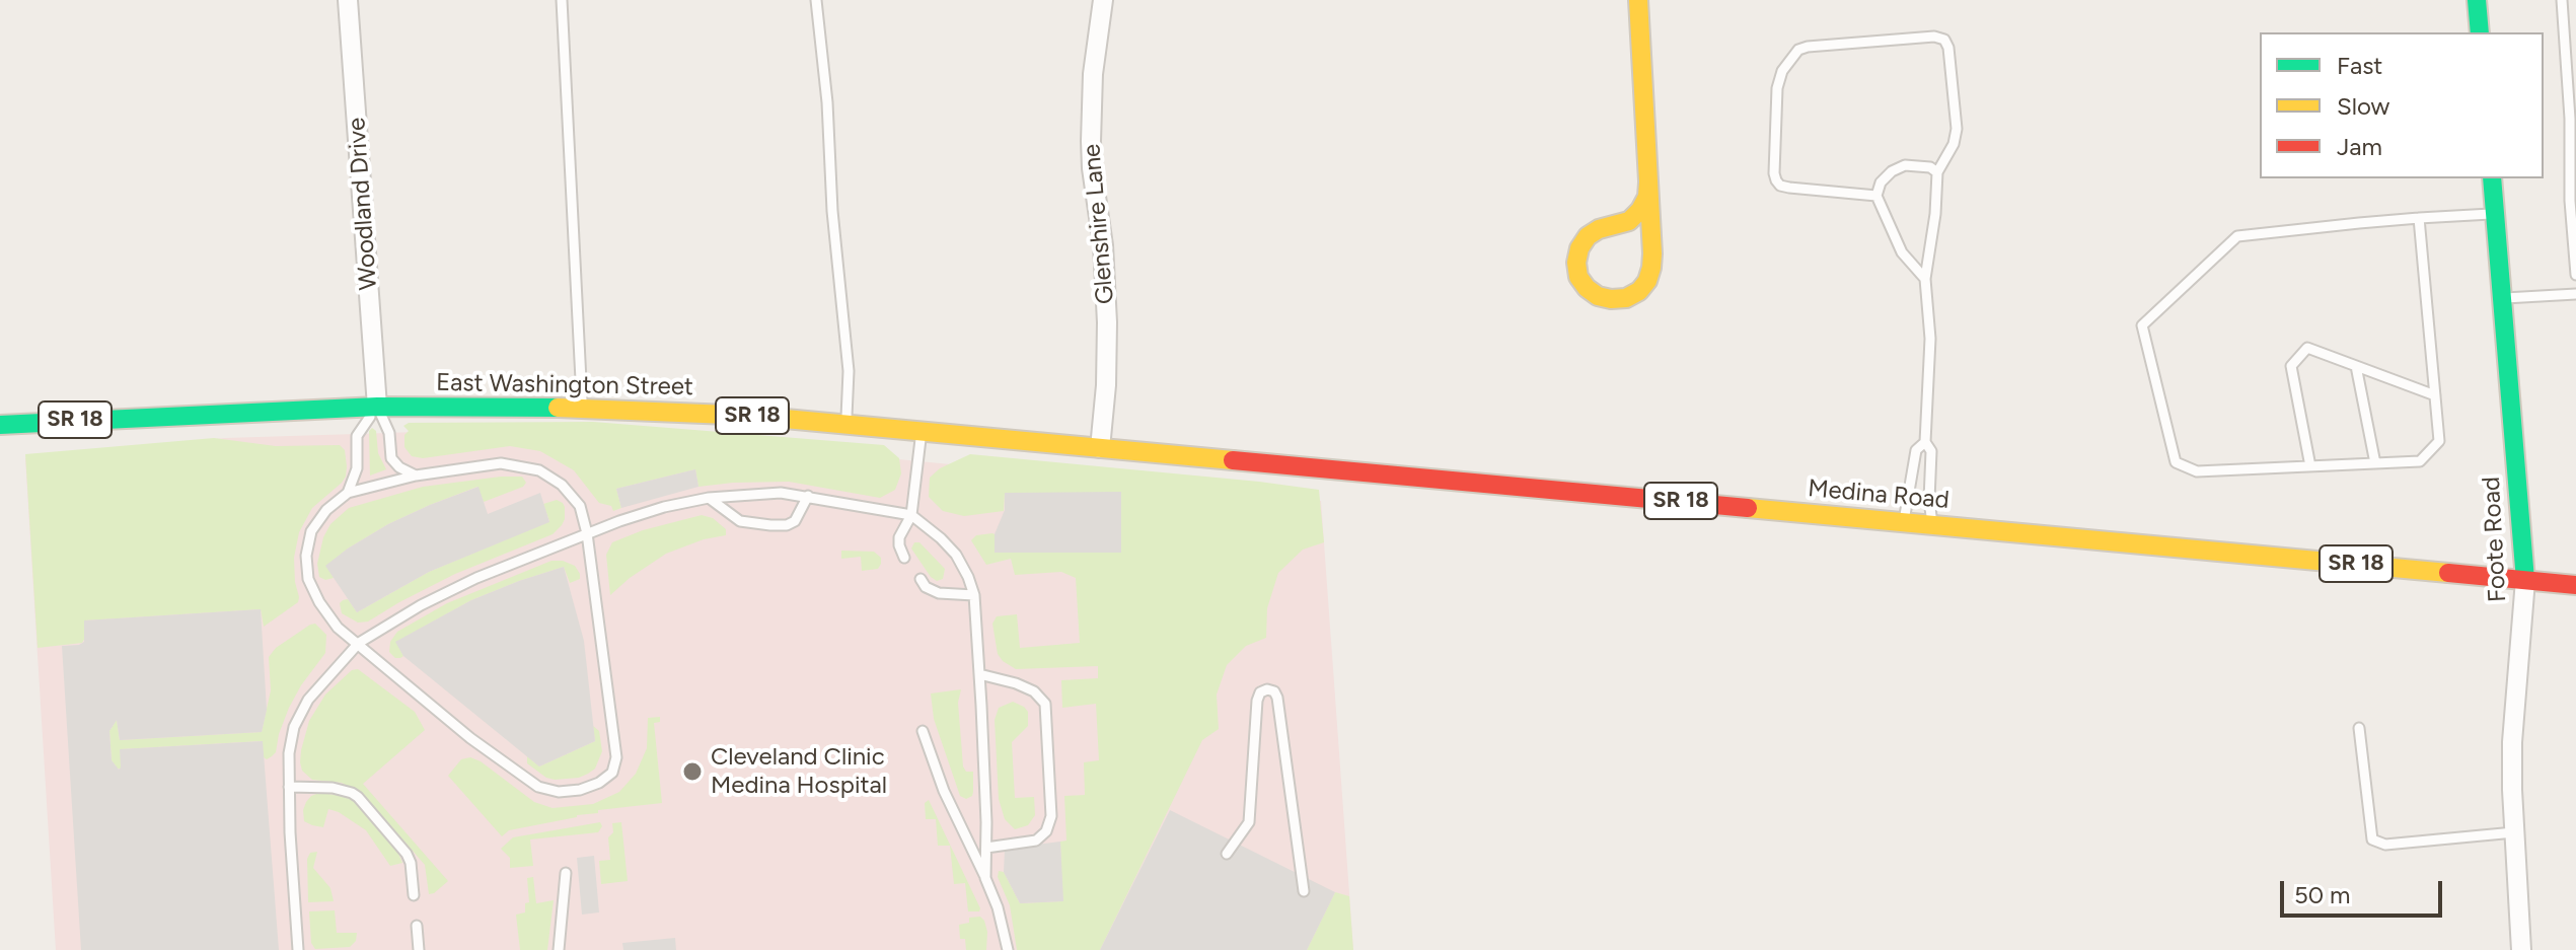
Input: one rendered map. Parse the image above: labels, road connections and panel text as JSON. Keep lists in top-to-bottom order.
{
  "streets": {
    "main road": [
      "East Washington Street",
      "SR 18",
      "Medina Road",
      "Foote Road"
    ],
    "street": ["Woodland Drive", "Glenshire Lane"]
  },
  "crossings": [
    ["Woodland Drive", "East Washington Street"],
    ["Glenshire Lane", "East Washington Street"],
    ["East Washington Street", "Medina Road"],
    ["Medina Road", "Foote Road"]
  ],
  "places": ["Cleveland Clinic Medina Hospital"],
  "legend": ["Fast", "Slow", "Jam"],
  "scale_bar": "50 m"
}
